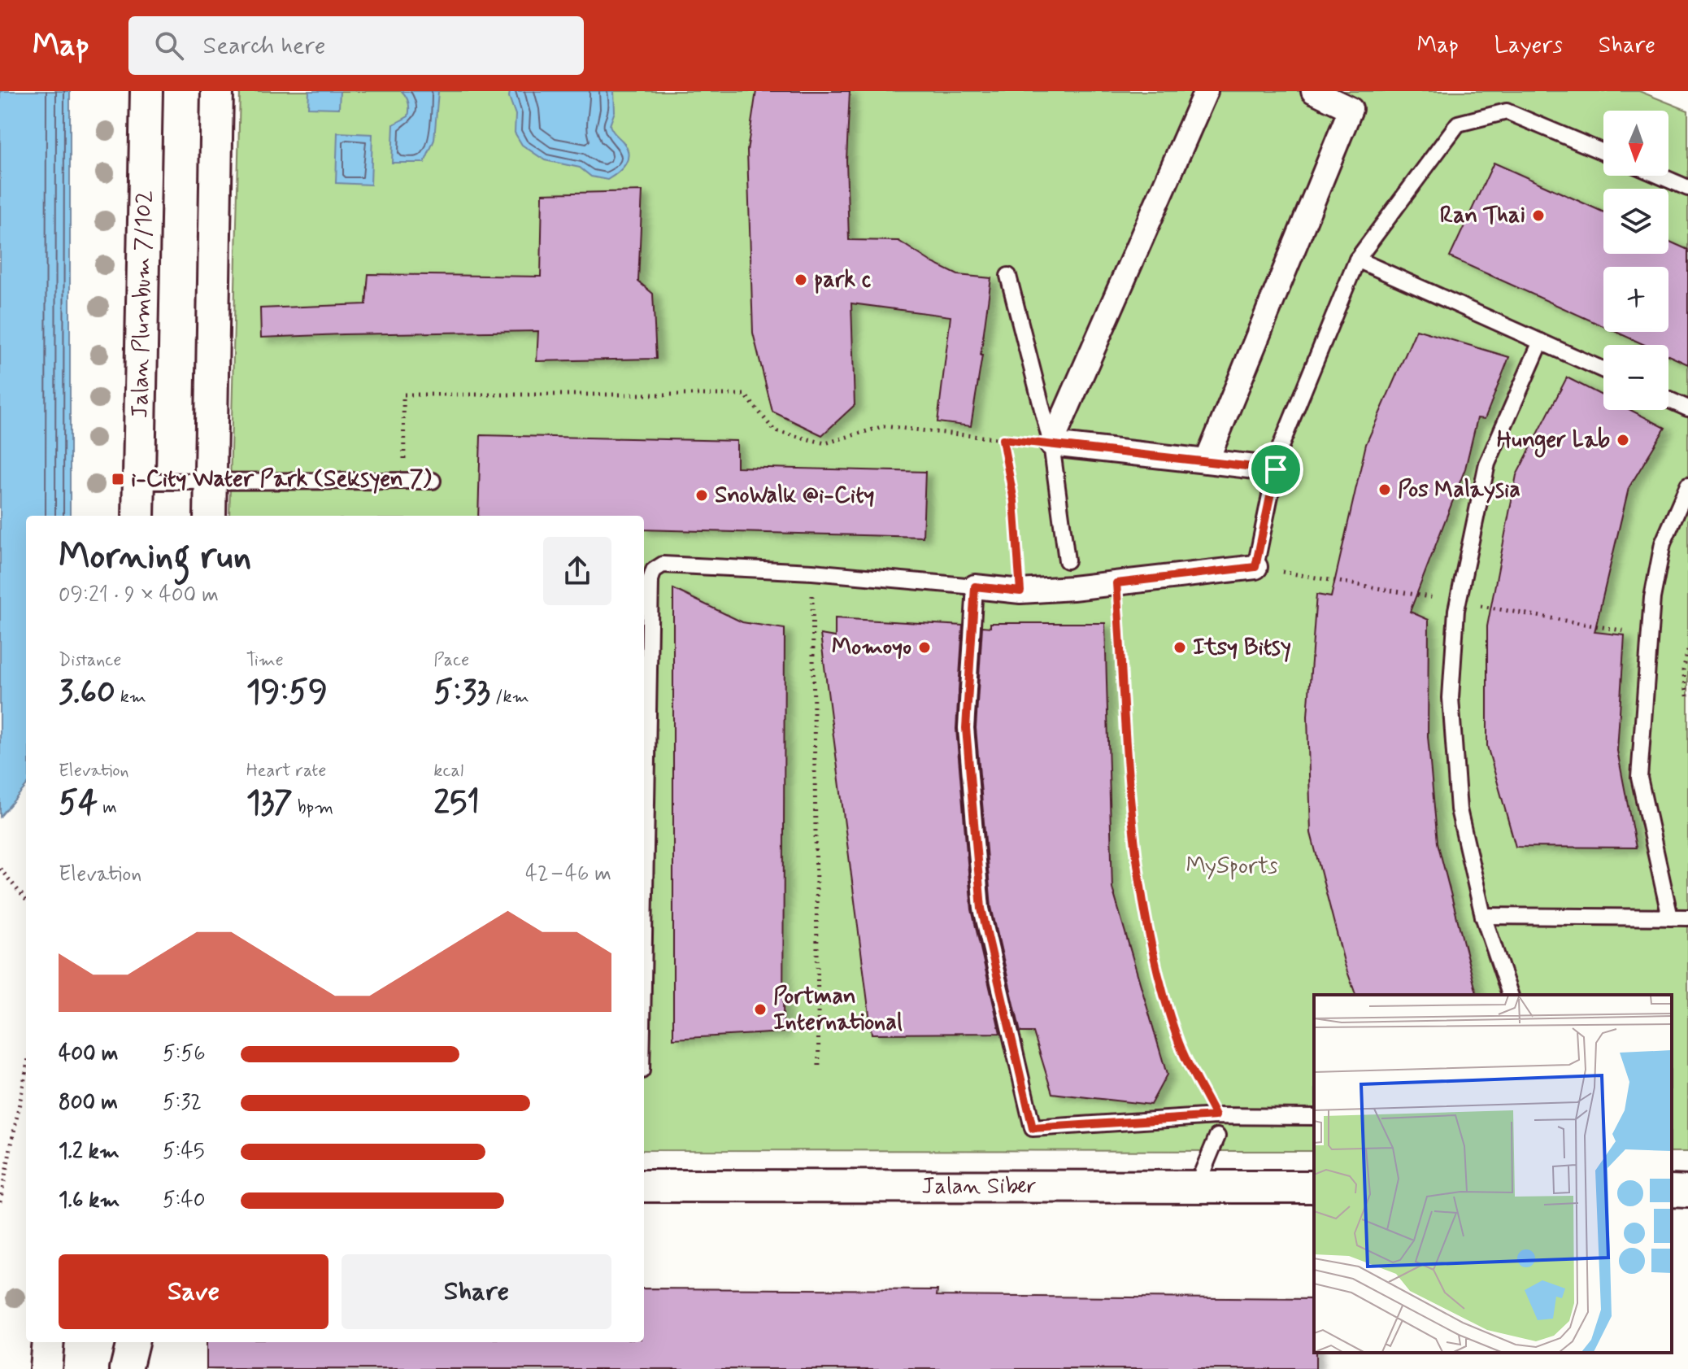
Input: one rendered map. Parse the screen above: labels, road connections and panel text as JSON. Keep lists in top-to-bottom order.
{
  "streets": {
    "street": ["Jalan Plumbum 7/102", "Jalan Siber"]
  },
  "parks": ["MySports"],
  "places": {
    "other": [
      "Ran Thai",
      "park c",
      "Hunger Lab",
      "Pos Malaysia",
      "SnoWalk @i-City",
      "Momoyo",
      "Itsy Bitsy",
      "Portman International"
    ],
    "transit": ["i-City Water Park (Seksyen 7)"]
  },
  "north": "bottom",
  "page": {
    "header": "Map",
    "search": "Search here",
    "nav": ["Map", "Layers", "Share"],
    "map_buttons": ["+", "−"],
    "heading": ["Morning run", "09:21 · 9 × 400 m"],
    "stats": [
      ["Distance", "3.60 km"],
      ["Time", "19:59"],
      ["Pace", "5:33 /km"],
      ["Elevation", "54 m"],
      ["Heart rate", "137 bpm"],
      ["kcal", "251"]
    ],
    "chart": ["Elevation", "42–46 m"],
    "list": [
      {
        "name": "400 m",
        "note": "5:56"
      },
      {
        "name": "800 m",
        "note": "5:32"
      },
      {
        "name": "1.2 km",
        "note": "5:45"
      },
      {
        "name": "1.6 km",
        "note": "5:40"
      }
    ],
    "buttons": ["Save", "Share"]
  }
}
